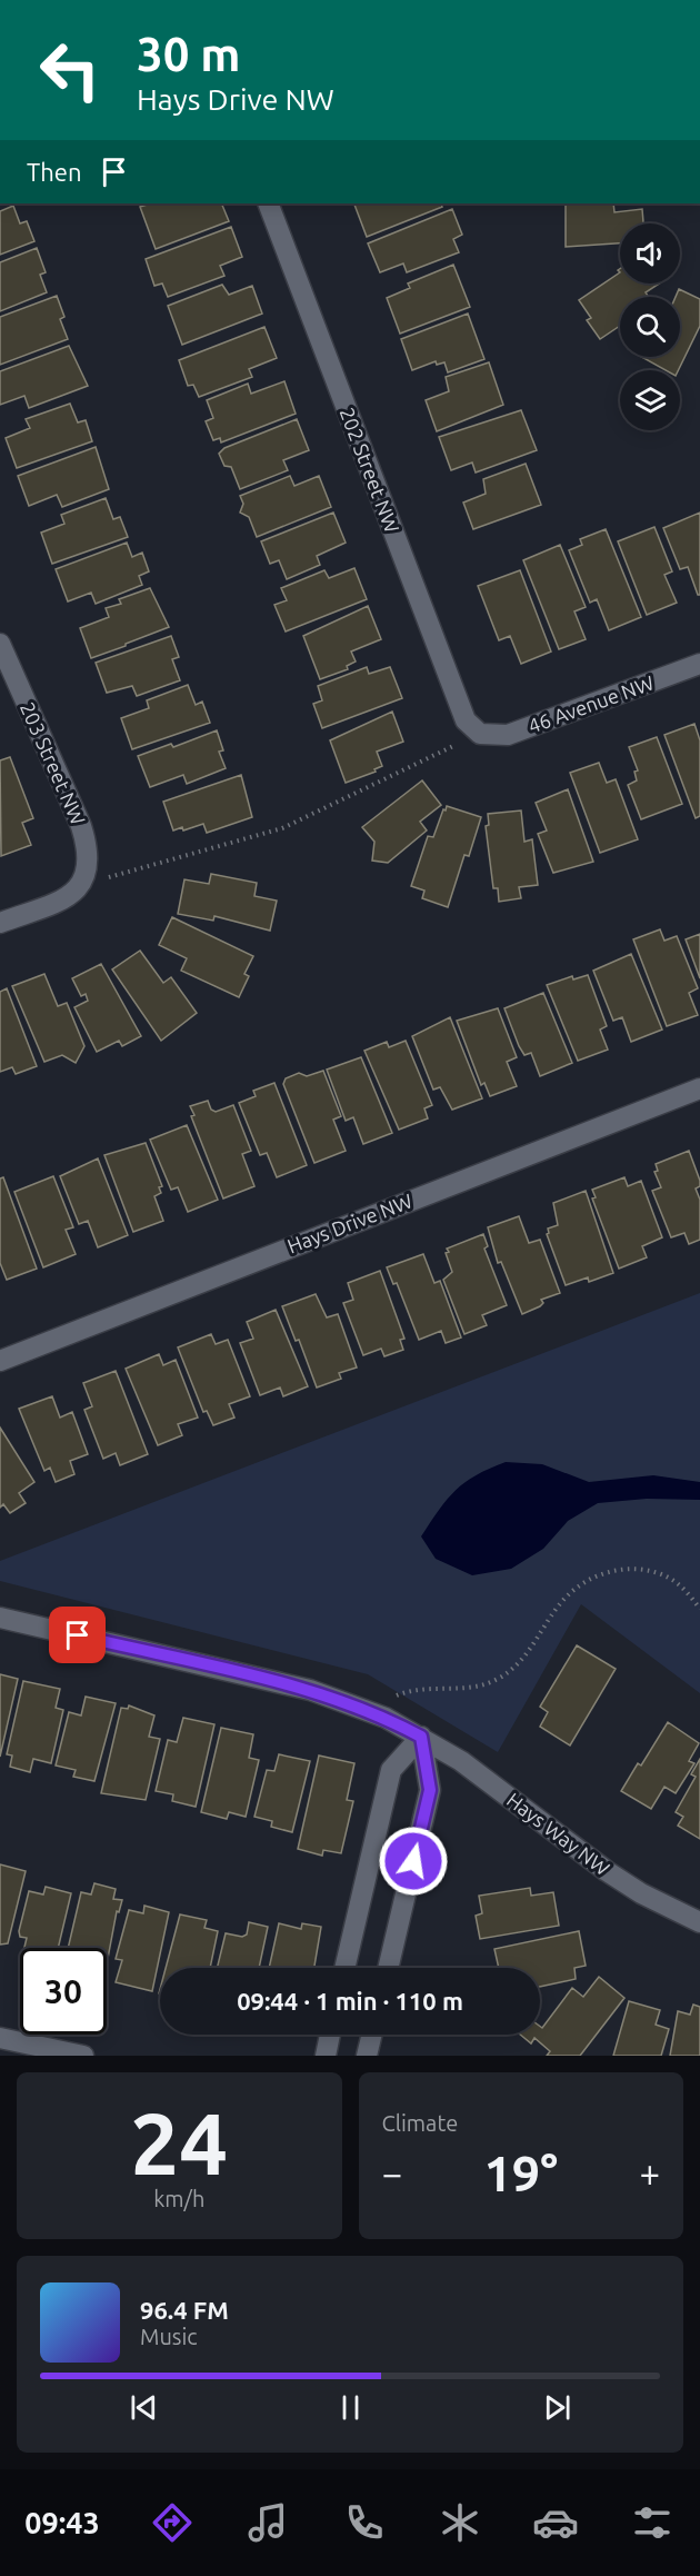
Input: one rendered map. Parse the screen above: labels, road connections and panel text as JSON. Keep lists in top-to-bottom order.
{
  "streets": {
    "street": [
      "202 Street NW",
      "46 Avenue NW",
      "203 Street NW",
      "Hays Drive NW",
      "Hays Way NW"
    ]
  },
  "crossings": [
    ["202 Street NW", "46 Avenue NW"]
  ],
  "page": {
    "turn": ["30 m", "Hays Drive NW"],
    "then": "Then",
    "limit": "30",
    "trip": "09:44 · 1 min · 110 m",
    "tile": [
      ["24", "km/h"],
      "Climate"
    ],
    "heat": ["−", "19°", "+"],
    "song": ["96.4 FM", "Music"],
    "tabs": "09:43"
  }
}
